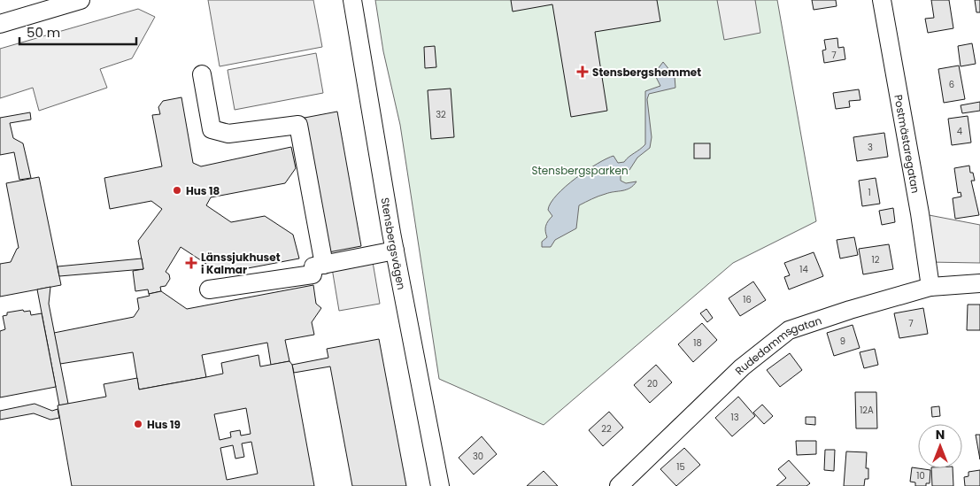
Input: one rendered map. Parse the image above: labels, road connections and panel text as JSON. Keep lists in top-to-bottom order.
{
  "streets": {
    "street": ["Postmästaregatan", "Stensbergsvägen", "Rudedammsgatan"]
  },
  "crossings": [
    ["Postmästaregatan", "Rudedammsgatan"]
  ],
  "parks": ["Stensbergsparken"],
  "places": {
    "health": ["Stensbergshemmet", "Länssjukhuset i Kalmar"],
    "other": ["Hus 18", "Hus 19"]
  },
  "house_numbers": [
    "7",
    "6",
    "32",
    "4",
    "3",
    "1",
    "12",
    "14",
    "16",
    "7",
    "9",
    "18",
    "20",
    "12A",
    "13",
    "22",
    "30",
    "15",
    "10"
  ],
  "scale_bar": "50 m",
  "north": "top"
}
